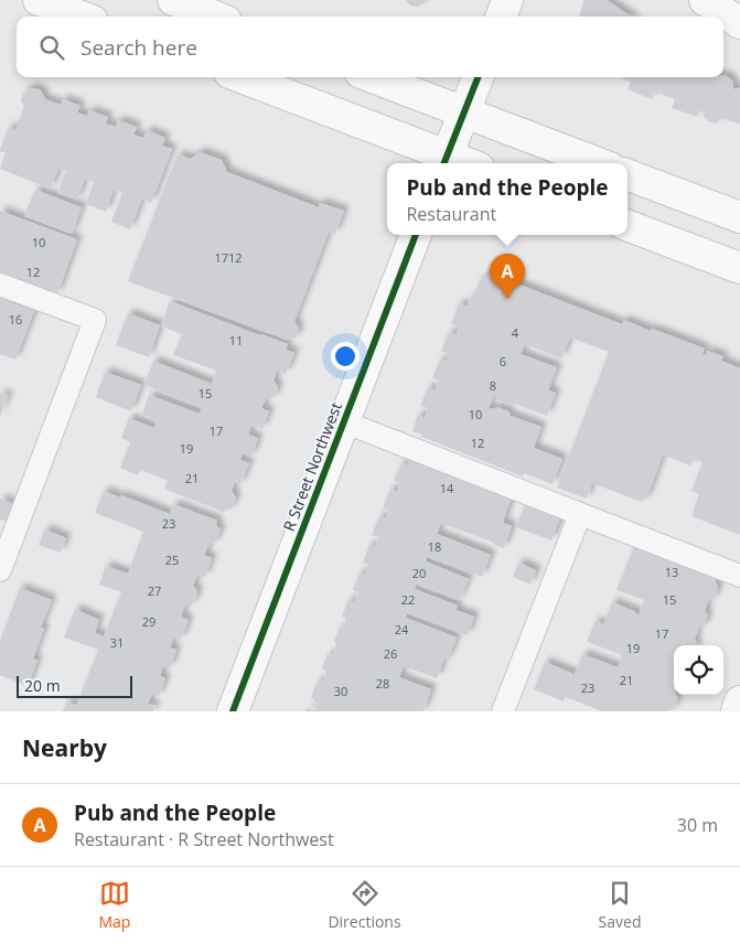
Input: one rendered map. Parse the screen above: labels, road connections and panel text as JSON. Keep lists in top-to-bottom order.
{
  "streets": {
    "main road": ["R Street Northwest"]
  },
  "house_numbers": [
    "10",
    "1712",
    "12",
    "16",
    "4",
    "11",
    "6",
    "8",
    "15",
    "10",
    "17",
    "12",
    "19",
    "21",
    "14",
    "23",
    "18",
    "25",
    "13",
    "20",
    "27",
    "22",
    "15",
    "29",
    "24",
    "17",
    "31",
    "19",
    "26",
    "21",
    "28",
    "23",
    "30"
  ],
  "scale_bar": "20 m",
  "page": {
    "search": "Search here",
    "popup": ["Pub and the People", "Restaurant"],
    "pins": "A",
    "scale": "20 m",
    "heading": "Nearby",
    "list": [
      {
        "mark": "A",
        "name": "Pub and the People",
        "note": "Restaurant · R Street Northwest",
        "value": "30 m"
      }
    ],
    "nav": ["Map", "Directions", "Saved"]
  }
}
